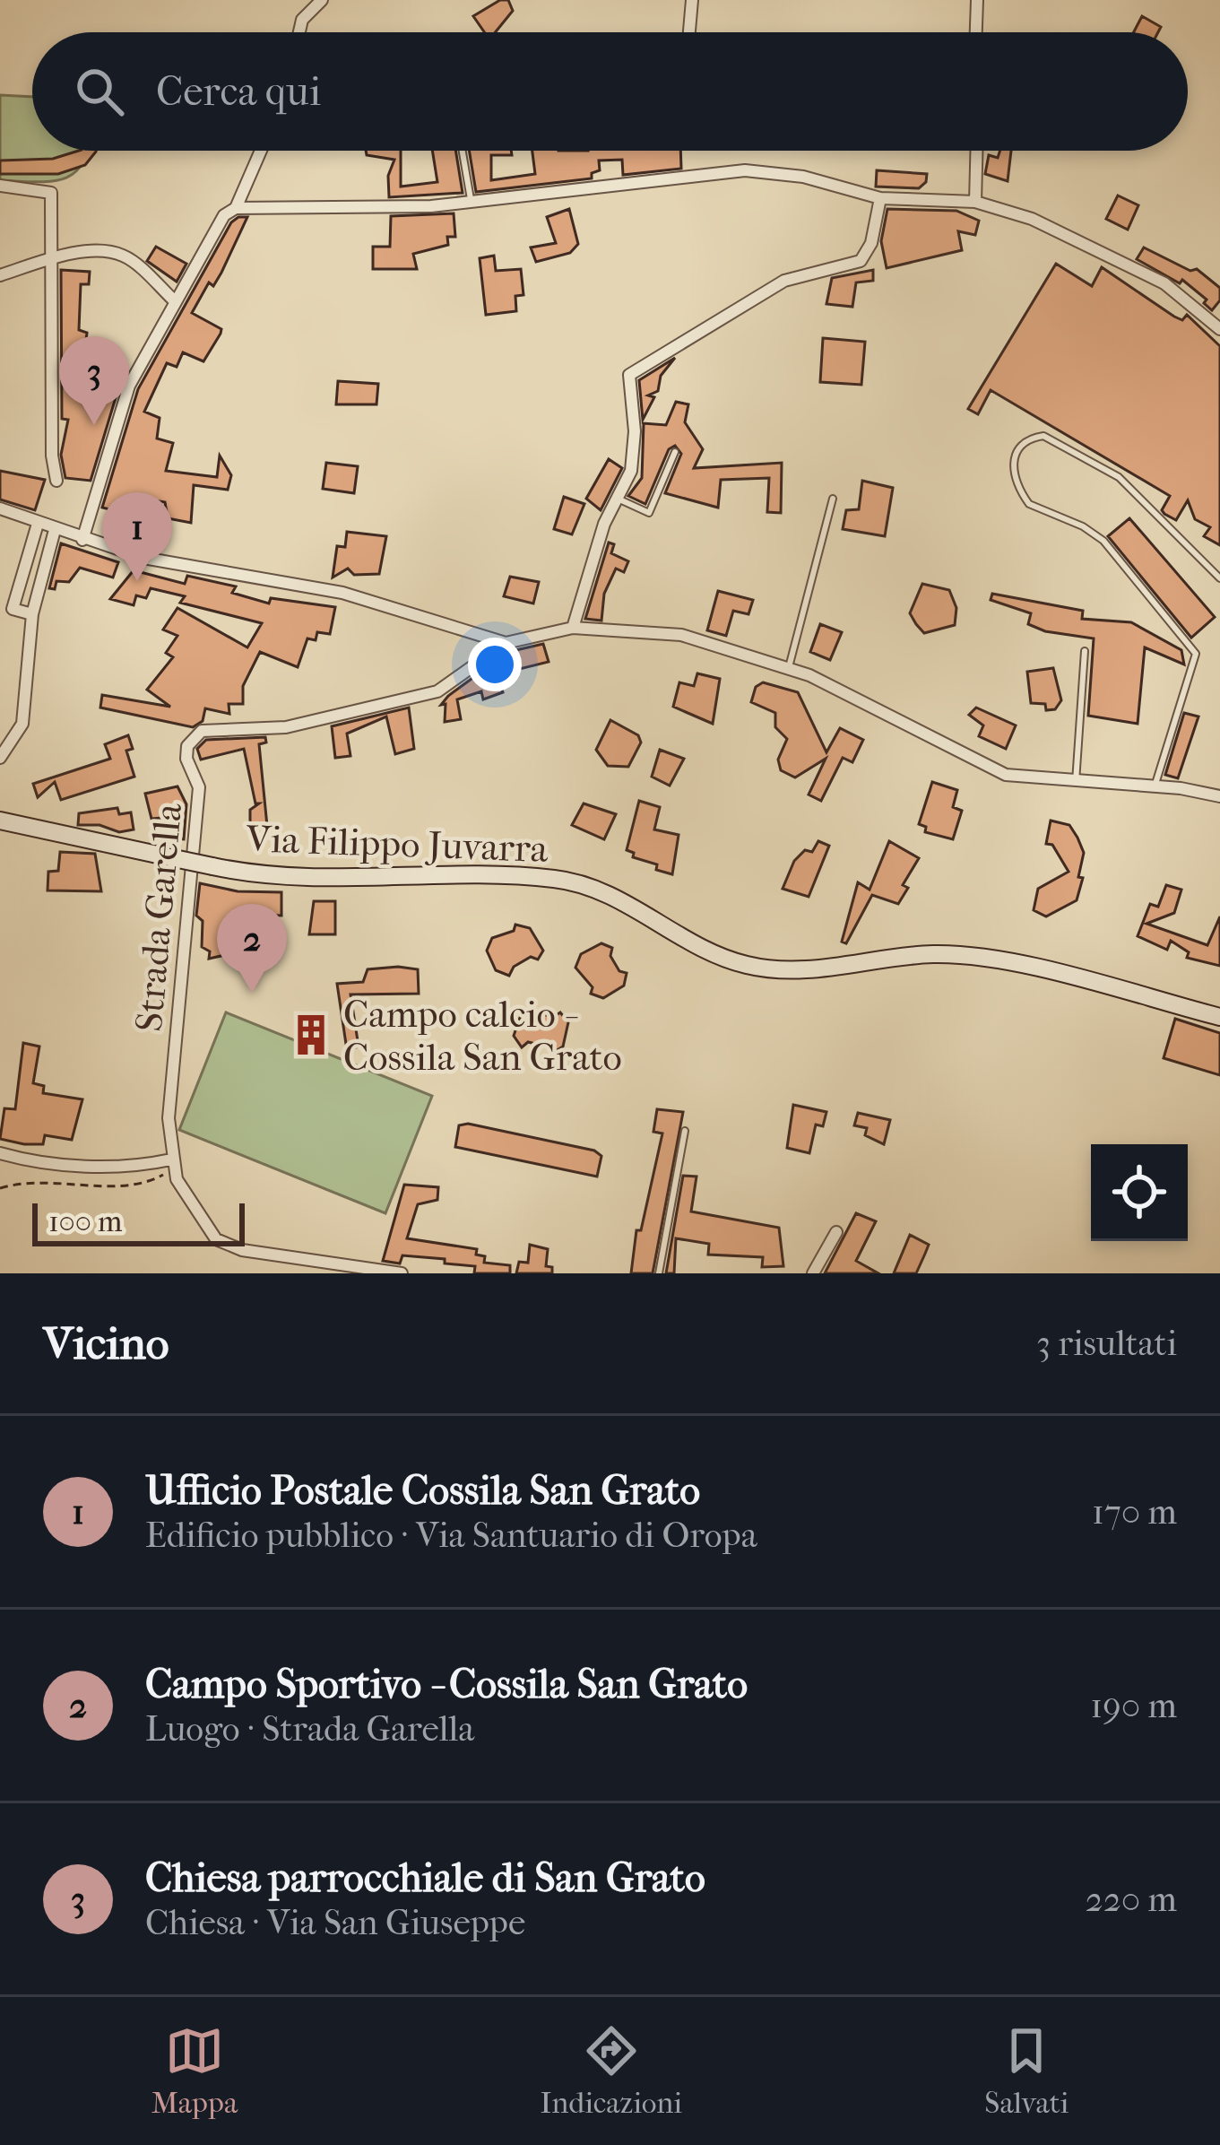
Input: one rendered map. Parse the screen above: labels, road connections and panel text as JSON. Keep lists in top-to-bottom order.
{
  "streets": {
    "main road": ["Via Filippo Juvarra"],
    "street": ["Strada Garella"]
  },
  "places": {
    "building": ["Campo calcio - Cossila San Grato"]
  },
  "scale_bar": "100 m",
  "page": {
    "search": "Cerca qui",
    "pins": ["3", "1", "2"],
    "scale": "100 m",
    "heading": ["Vicino", "3 risultati"],
    "list": [
      {
        "mark": "1",
        "name": "Ufficio Postale Cossila San Grato",
        "note": "Edificio pubblico · Via Santuario di Oropa",
        "value": "170 m"
      },
      {
        "mark": "2",
        "name": "Campo Sportivo - Cossila San Grato",
        "note": "Luogo · Strada Garella",
        "value": "190 m"
      },
      {
        "mark": "3",
        "name": "Chiesa parrocchiale di San Grato",
        "note": "Chiesa · Via San Giuseppe",
        "value": "220 m"
      }
    ],
    "nav": ["Mappa", "Indicazioni", "Salvati"]
  }
}
